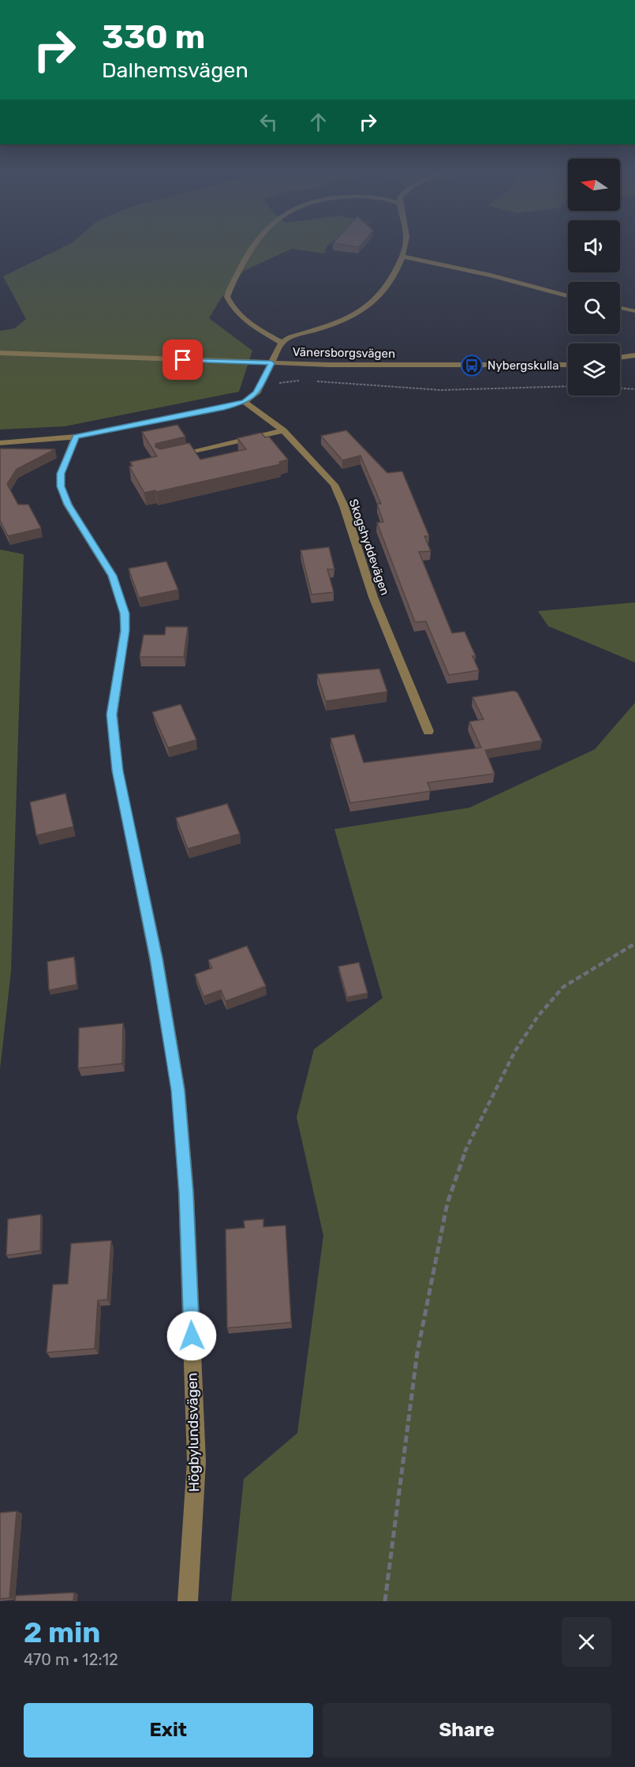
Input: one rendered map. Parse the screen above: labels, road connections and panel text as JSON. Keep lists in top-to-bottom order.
{
  "streets": {
    "street": ["Vänersborgsvägen", "Skogshyddevägen", "Högbylundsvägen"]
  },
  "places": {
    "bus stop": ["Nybergskulla"]
  },
  "north": "left",
  "page": {
    "turn": ["330 m", "Dalhemsvägen"],
    "heading": ["2 min", "470 m · 12:12"],
    "buttons": ["Exit", "Share"]
  }
}
